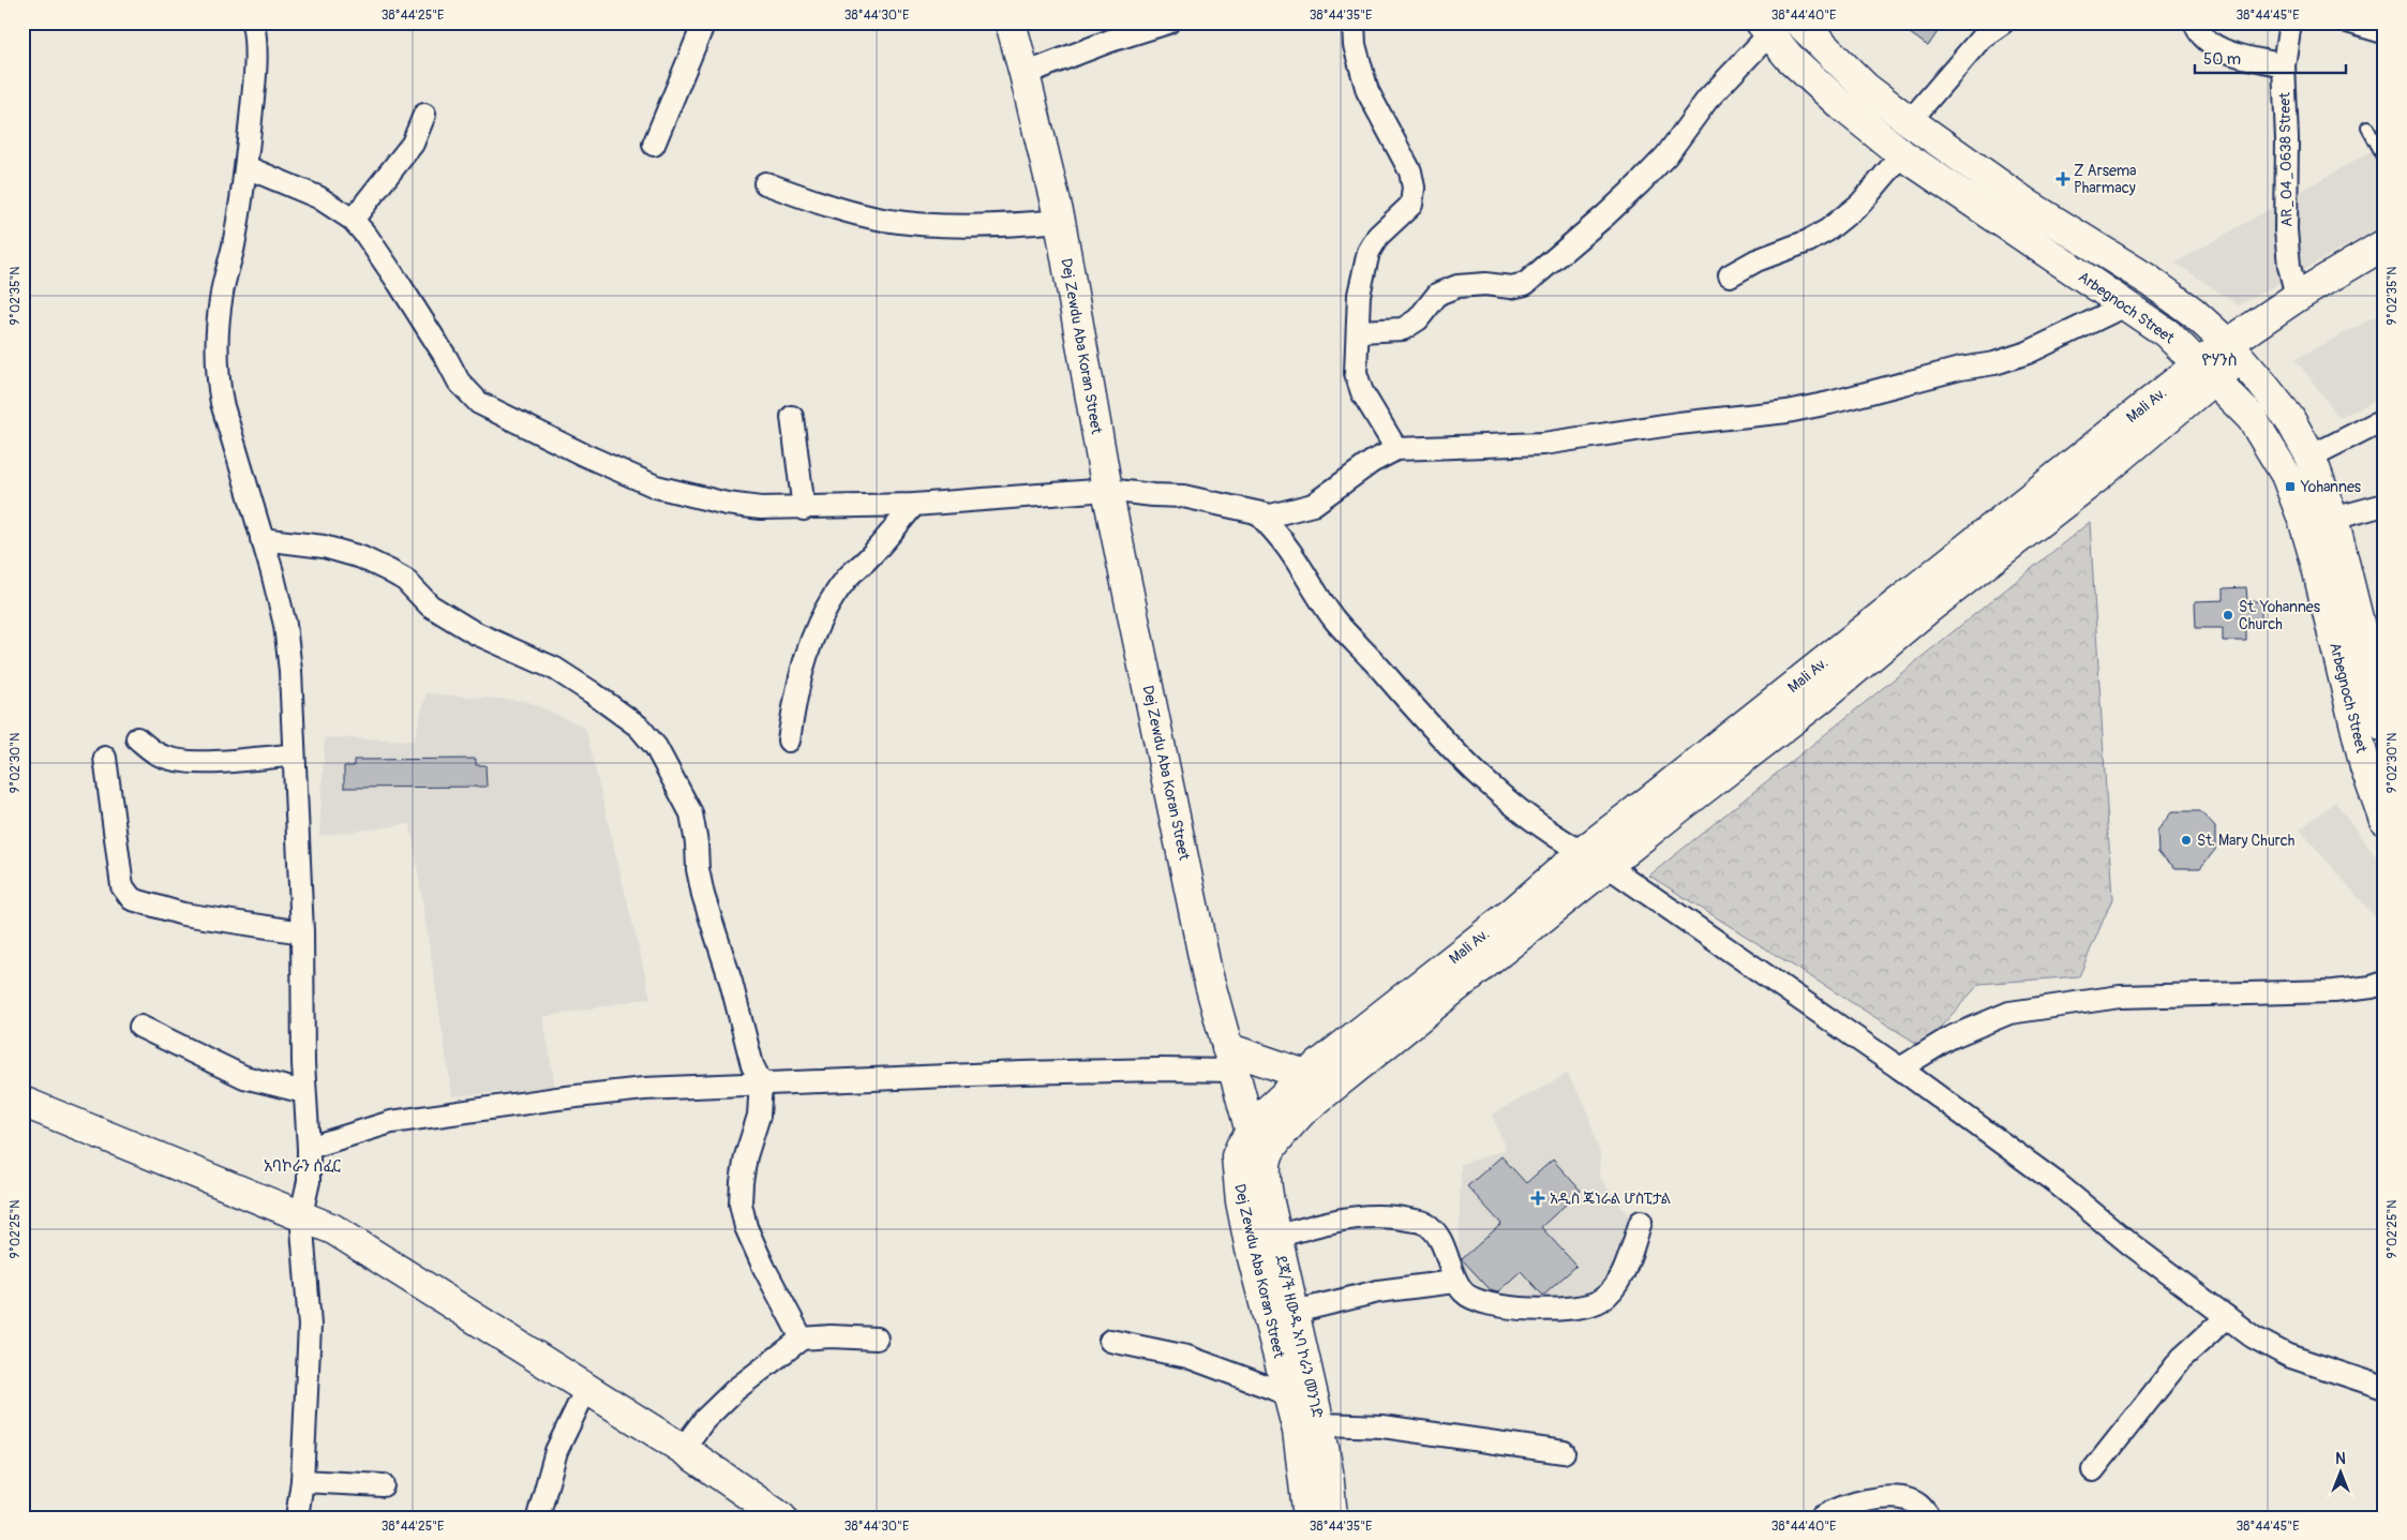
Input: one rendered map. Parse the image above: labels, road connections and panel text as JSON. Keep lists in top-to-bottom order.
{
  "streets": {
    "main road": [
      "Arbegnoch Street",
      "Dej Zewdu Aba Koran Street",
      "Mali Av.",
      "ደጃ/ች ዘውዱ አባ ኮራን መንገድ"
    ],
    "street": ["AR_04_0638 Street"]
  },
  "crossings": [
    ["AR_04_0638 Street", "Mali Av."],
    ["Arbegnoch Street", "Mali Av."],
    ["Dej Zewdu Aba Koran Street", "Mali Av."],
    ["Dej Zewdu Aba Koran Street", "ደጃ/ች ዘውዱ አባ ኮራን መንገድ"],
    ["Mali Av.", "ደጃ/ች ዘውዱ አባ ኮራን መንገድ"]
  ],
  "districts": ["ዮሃንስ", "አባኮራን ሰፈር"],
  "places": {
    "health": ["Z Arsema Pharmacy", "አዲስ ጄነራል ሆስፒታል"],
    "transit": ["Yohannes"],
    "other": ["St. Yohannes Church", "St. Mary Church"]
  },
  "scale_bar": "50 m",
  "north": "top",
  "coordinates": [
    "38°44'25\"E",
    "38°44'30\"E",
    "38°44'35\"E",
    "38°44'40\"E",
    "38°44'45\"E",
    "9°02'35\"N",
    "9°02'30\"N",
    "9°02'25\"N"
  ]
}
